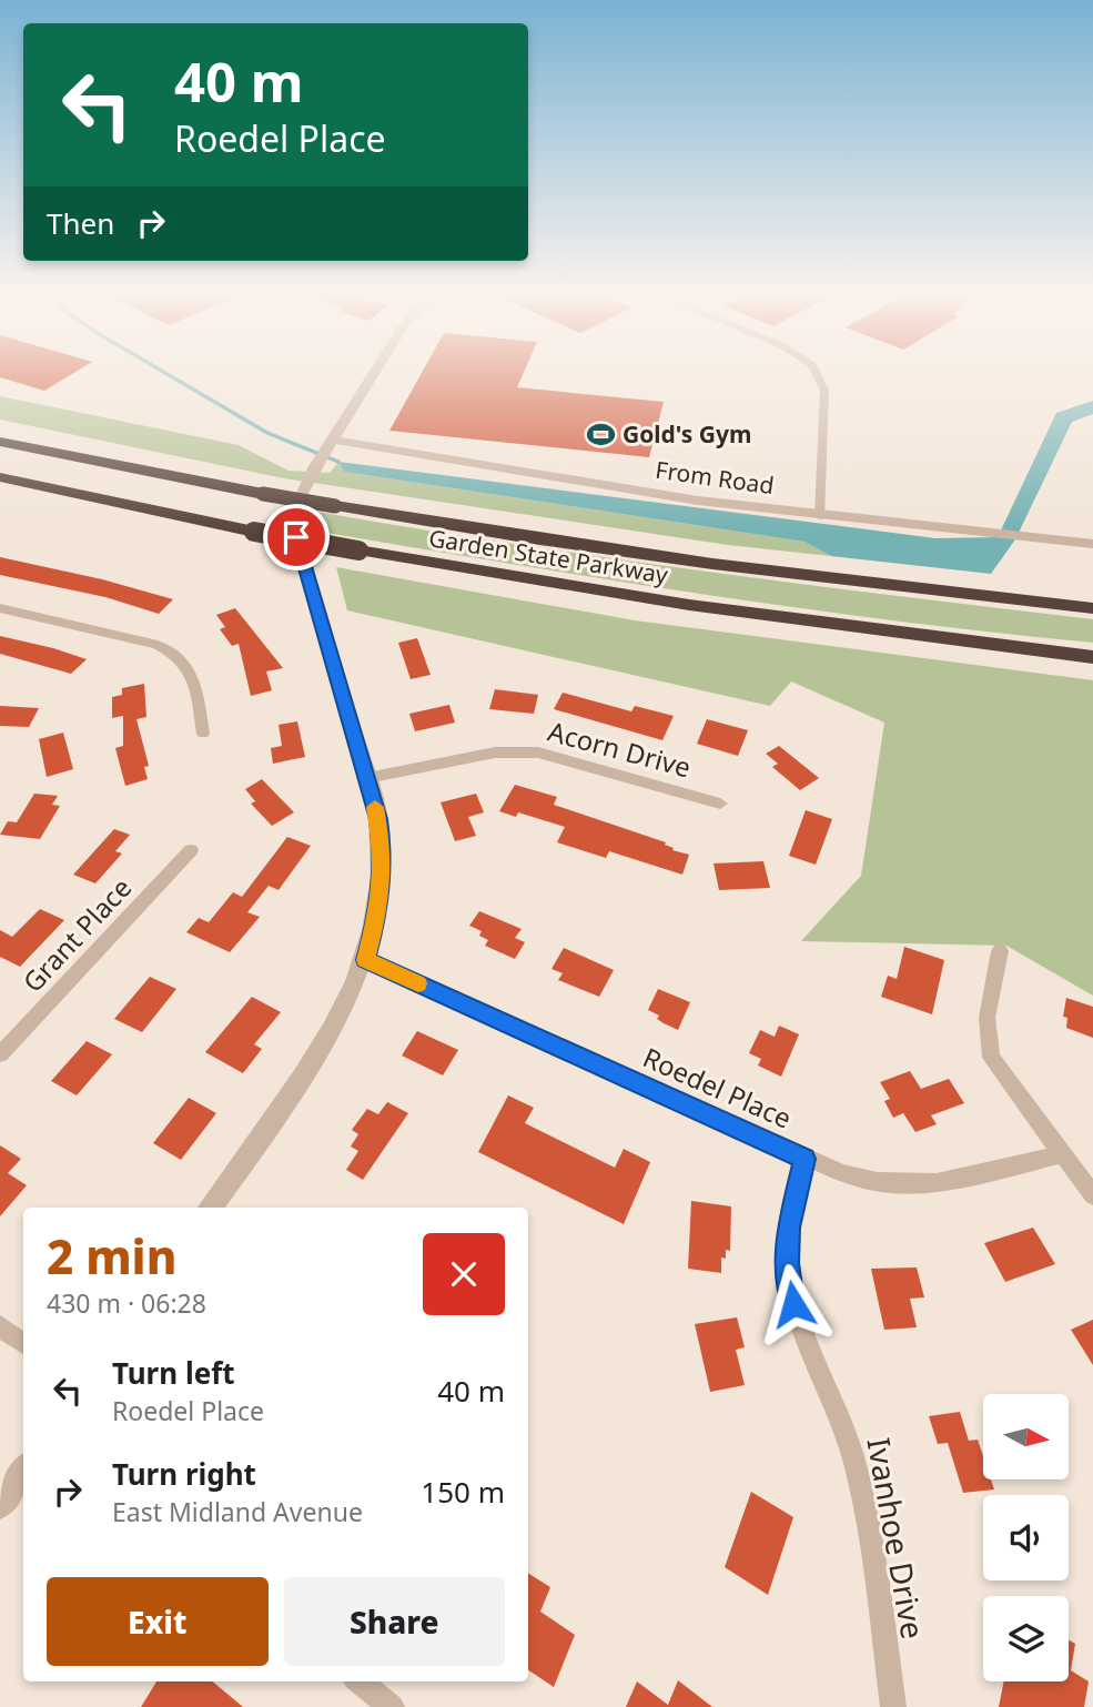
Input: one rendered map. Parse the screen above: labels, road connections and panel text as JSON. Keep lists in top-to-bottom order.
{
  "streets": {
    "highway": ["Garden State Parkway"],
    "street": [
      "From Road",
      "Acorn Drive",
      "Grant Place",
      "Roedel Place",
      "Ivanhoe Drive"
    ]
  },
  "crossings": [
    ["Roedel Place", "Ivanhoe Drive"]
  ],
  "places": {
    "sports": ["Gold's Gym"]
  },
  "north": "right",
  "page": {
    "turn": ["40 m", "Roedel Place"],
    "then": "Then",
    "heading": ["2 min", "430 m · 06:28"],
    "list": [
      {
        "name": "Turn left",
        "note": "Roedel Place",
        "value": "40 m"
      },
      {
        "name": "Turn right",
        "note": "East Midland Avenue",
        "value": "150 m"
      }
    ],
    "buttons": ["Exit", "Share"]
  }
}
